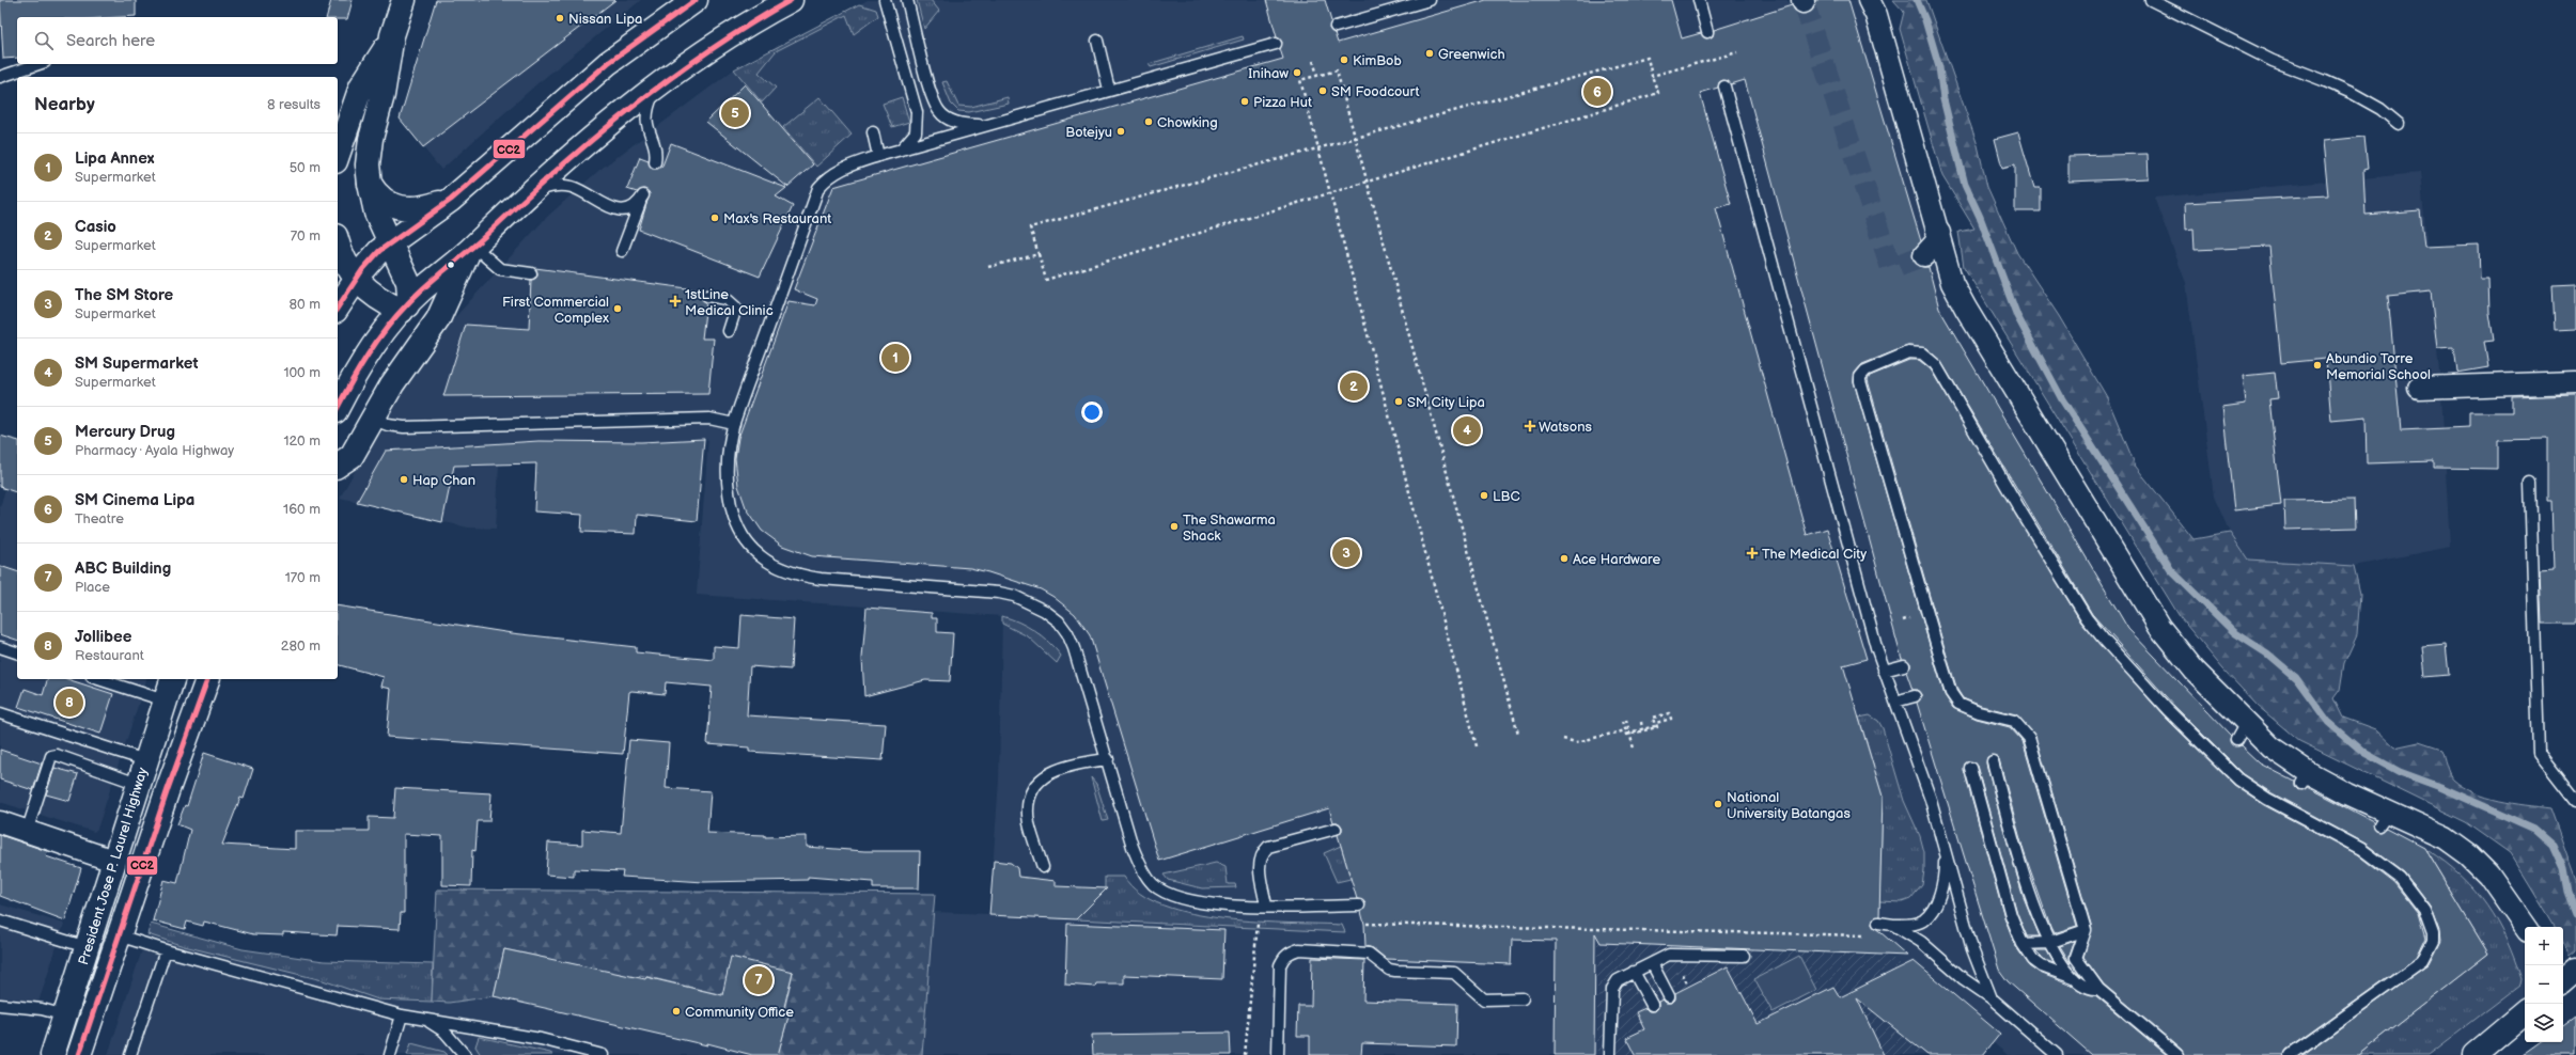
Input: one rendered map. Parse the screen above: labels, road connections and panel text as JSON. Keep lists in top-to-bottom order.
{
  "streets": {
    "main road": ["President Jose P. Laurel Highway"]
  },
  "places": {
    "other": [
      "Nissan Lipa",
      "Greenwich",
      "KimBob",
      "Inihaw",
      "SM Foodcourt",
      "Pizza Hut",
      "Chowking",
      "Botejyu",
      "Max's Restaurant",
      "First Commercial Complex",
      "Abundio Torre Memorial School",
      "SM City Lipa",
      "Hap Chan",
      "LBC",
      "The Shawarma Shack",
      "Ace Hardware",
      "National University Batangas",
      "Community Office"
    ],
    "health": ["1stLine Medical Clinic", "Watsons", "The Medical City"]
  },
  "lines": ["transit line CC2"],
  "page": {
    "search": "Search here",
    "pins": [
      "6",
      "5",
      "1",
      "2",
      "4",
      "3",
      "8",
      "7"
    ],
    "heading": ["Nearby", "8 results"],
    "list": [
      {
        "mark": "1",
        "name": "Lipa Annex",
        "note": "Supermarket",
        "value": "50 m"
      },
      {
        "mark": "2",
        "name": "Casio",
        "note": "Supermarket",
        "value": "70 m"
      },
      {
        "mark": "3",
        "name": "The SM Store",
        "note": "Supermarket",
        "value": "80 m"
      },
      {
        "mark": "4",
        "name": "SM Supermarket",
        "note": "Supermarket",
        "value": "100 m"
      },
      {
        "mark": "5",
        "name": "Mercury Drug",
        "note": "Pharmacy · Ayala Highway",
        "value": "120 m"
      },
      {
        "mark": "6",
        "name": "SM Cinema Lipa",
        "note": "Theatre",
        "value": "160 m"
      },
      {
        "mark": "7",
        "name": "ABC Building",
        "note": "Place",
        "value": "170 m"
      },
      {
        "mark": "8",
        "name": "Jollibee",
        "note": "Restaurant",
        "value": "280 m"
      }
    ],
    "map_buttons": ["+", "−"]
  }
}
